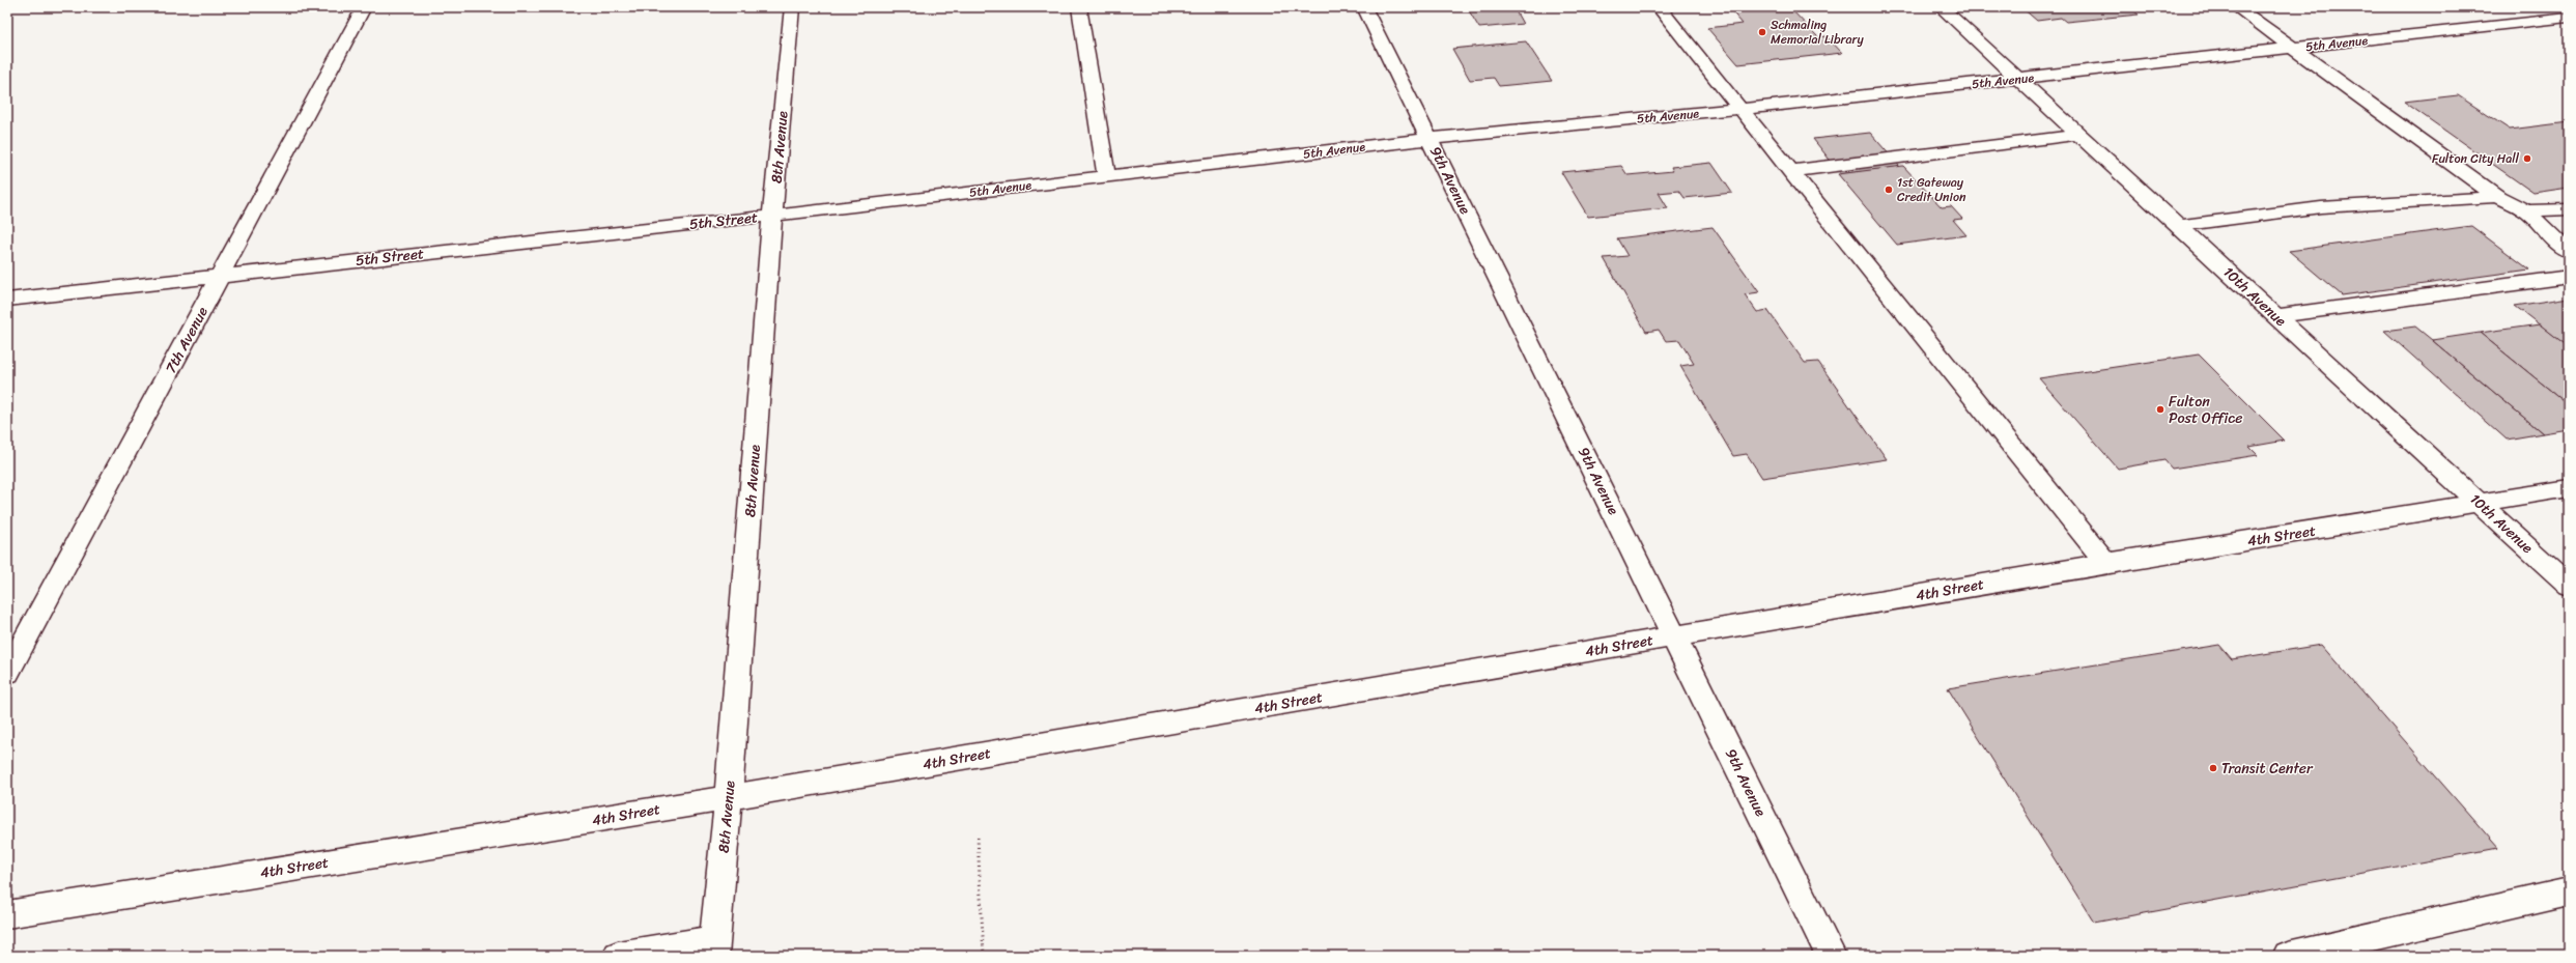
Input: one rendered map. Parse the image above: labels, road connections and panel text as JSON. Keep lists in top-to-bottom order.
{
  "streets": {
    "street": [
      "5th Avenue",
      "8th Avenue",
      "9th Avenue",
      "5th Street",
      "10th Avenue",
      "7th Avenue",
      "4th Street"
    ]
  },
  "crossings": [
    ["5th Avenue", "8th Avenue"],
    ["5th Avenue", "9th Avenue"],
    ["5th Avenue", "5th Street"],
    ["5th Avenue", "10th Avenue"],
    ["8th Avenue", "5th Street"],
    ["8th Avenue", "4th Street"],
    ["9th Avenue", "4th Street"],
    ["5th Street", "7th Avenue"],
    ["10th Avenue", "4th Street"]
  ],
  "places": [
    "Schmaling Memorial Library",
    "Fulton City Hall",
    "1st Gateway Credit Union",
    "Fulton Post Office",
    "Transit Center"
  ]
}
